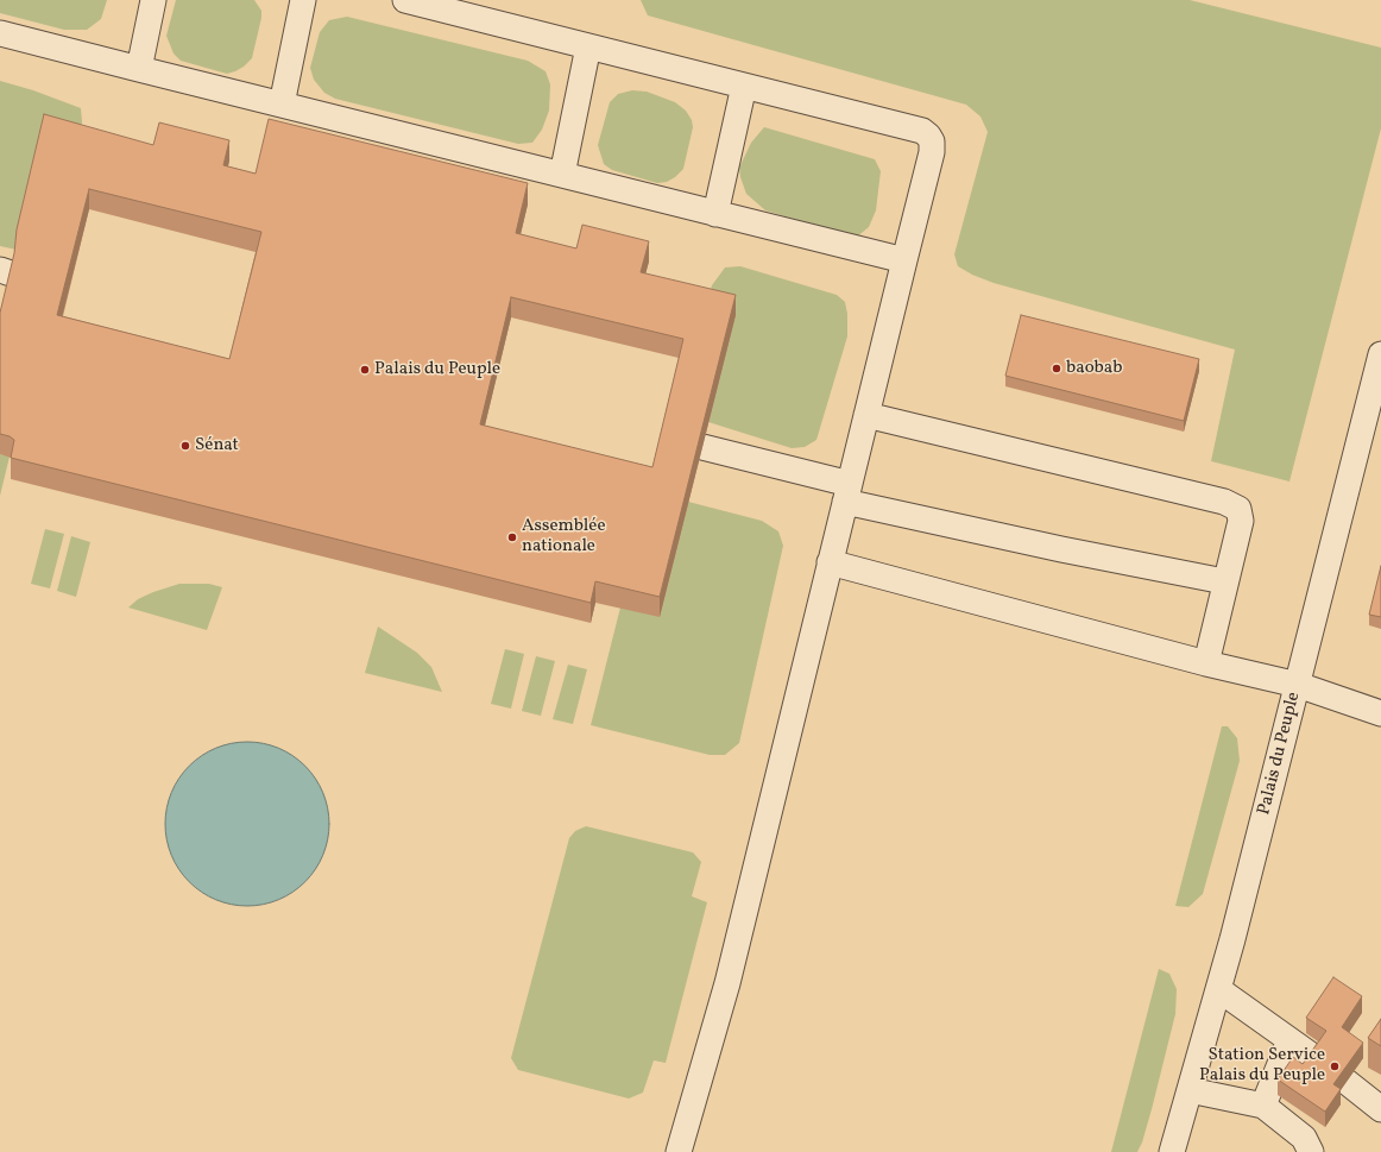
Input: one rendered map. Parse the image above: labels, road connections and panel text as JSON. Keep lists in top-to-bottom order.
{
  "streets": {
    "street": ["Palais du Peuple"]
  },
  "places": [
    "baobab",
    "Palais du Peuple",
    "Sénat",
    "Assemblée nationale",
    "Station Service Palais du Peuple"
  ]
}
